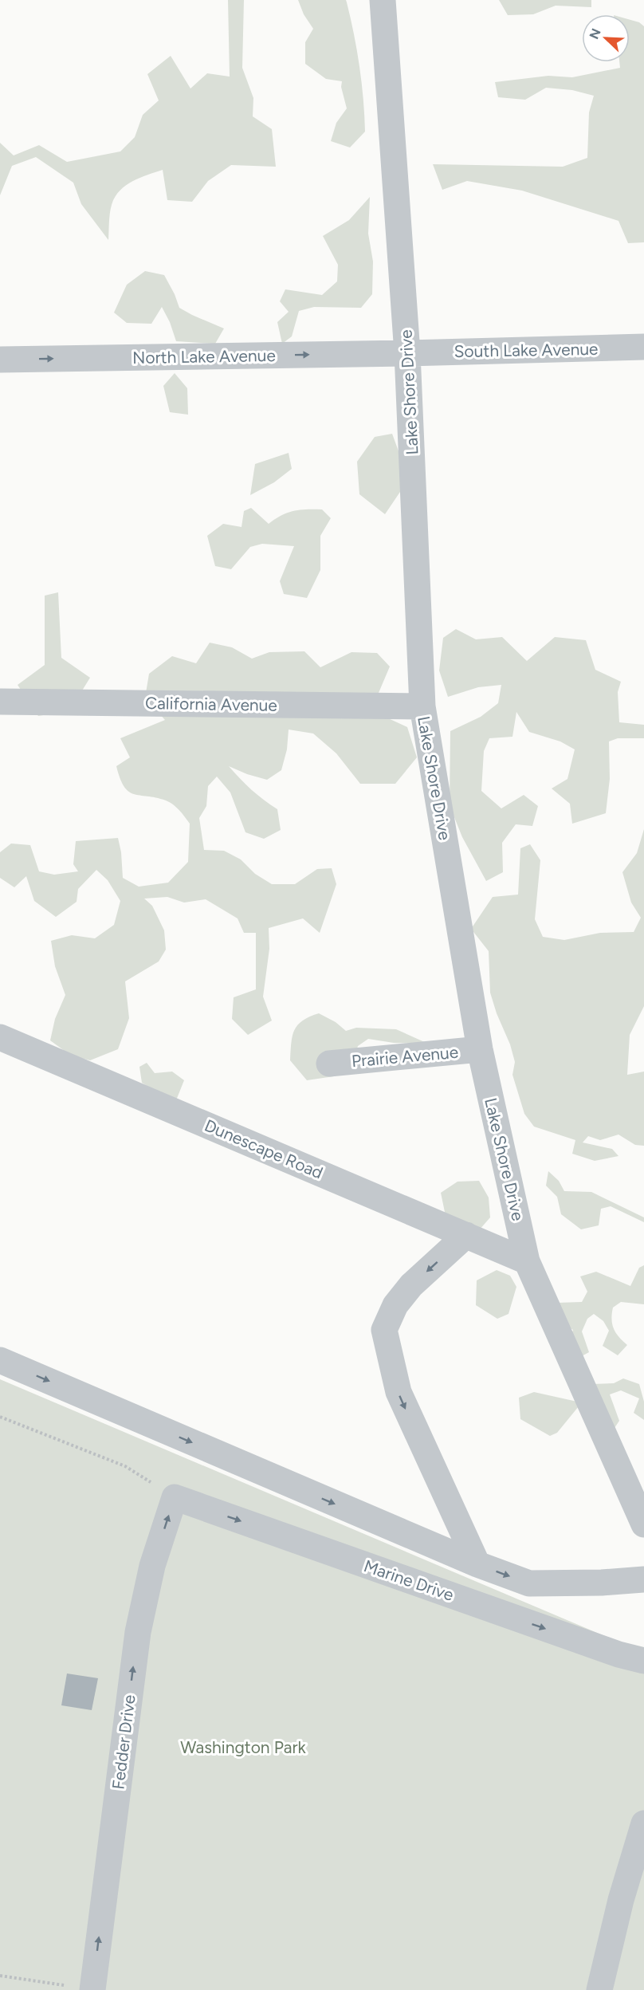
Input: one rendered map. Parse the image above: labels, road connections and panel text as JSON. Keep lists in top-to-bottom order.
{
  "streets": {
    "street": [
      "South Lake Avenue",
      "North Lake Avenue",
      "Lake Shore Drive",
      "California Avenue",
      "Prairie Avenue",
      "Dunescape Road",
      "Marine Drive",
      "Fedder Drive"
    ]
  },
  "crossings": [
    ["South Lake Avenue", "North Lake Avenue"],
    ["South Lake Avenue", "Lake Shore Drive"],
    ["North Lake Avenue", "Lake Shore Drive"],
    ["Lake Shore Drive", "California Avenue"],
    ["Lake Shore Drive", "Prairie Avenue"],
    ["Lake Shore Drive", "Dunescape Road"],
    ["Marine Drive", "Fedder Drive"]
  ],
  "one_way": ["North Lake Avenue", "Fedder Drive"],
  "parks": ["Washington Park"],
  "north": "top left"
}
